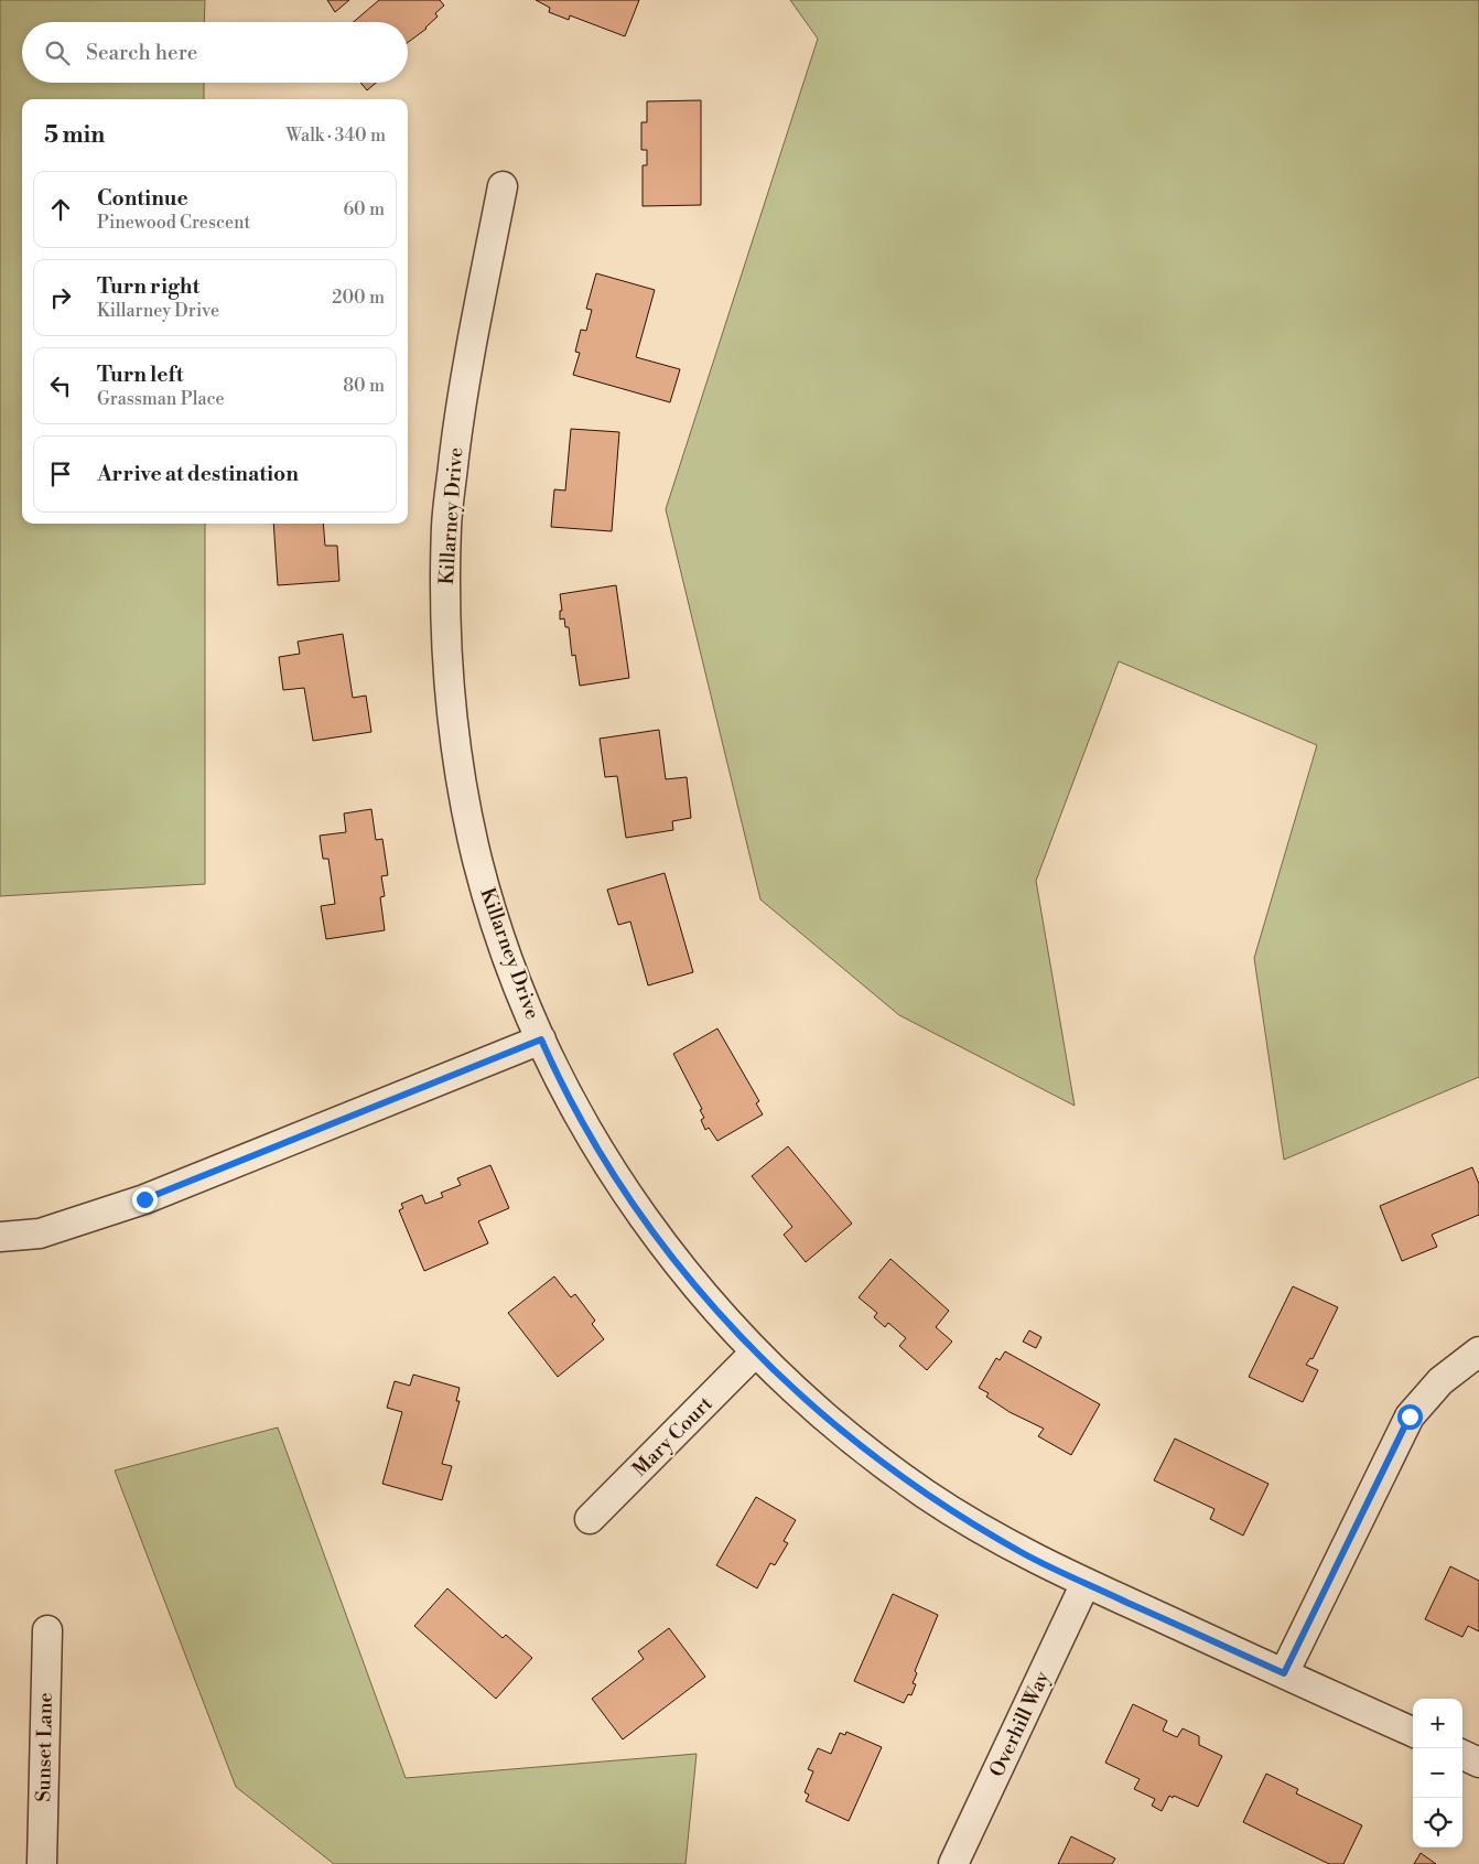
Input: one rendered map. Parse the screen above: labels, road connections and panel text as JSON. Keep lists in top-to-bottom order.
{
  "streets": {
    "street": [
      "Killarney Drive",
      "Mary Court",
      "Overhill Way",
      "Sunset Lane"
    ]
  },
  "crossings": [
    ["Killarney Drive", "Mary Court"],
    ["Killarney Drive", "Overhill Way"]
  ],
  "page": {
    "search": "Search here",
    "heading": ["5 min", "Walk · 340 m"],
    "list": [
      ["Continue", "Pinewood Crescent", "60 m"],
      ["Turn right", "Killarney Drive", "200 m"],
      ["Turn left", "Grassman Place", "80 m"],
      "Arrive at destination"
    ],
    "map_buttons": ["+", "−"]
  }
}
